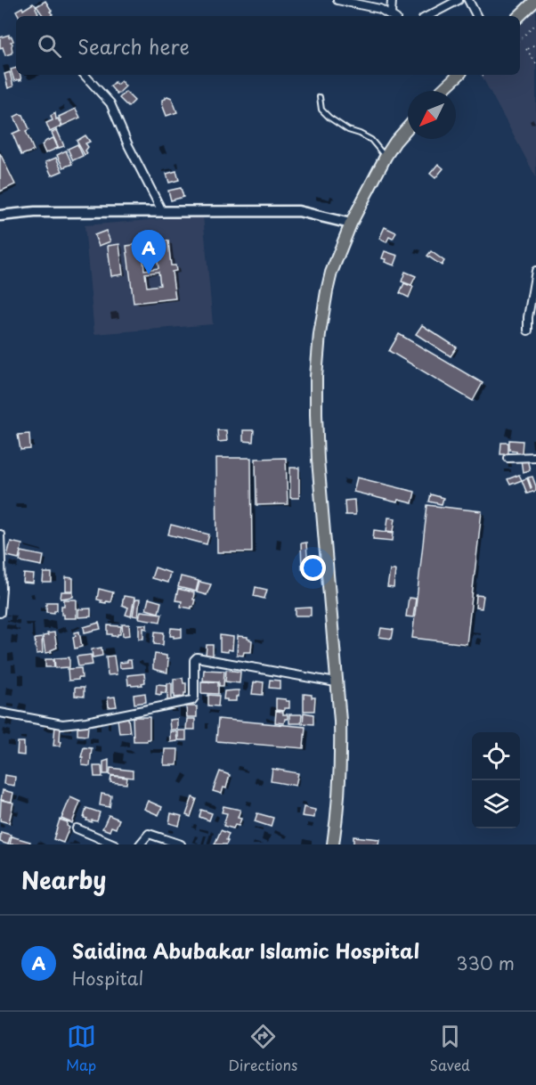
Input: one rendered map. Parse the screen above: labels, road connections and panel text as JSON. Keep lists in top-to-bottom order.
{
  "north": "bottom left",
  "page": {
    "search": "Search here",
    "pins": "A",
    "heading": "Nearby",
    "list": [
      {
        "mark": "A",
        "name": "Saidina Abubakar Islamic Hospital",
        "note": "Hospital",
        "value": "330 m"
      }
    ],
    "nav": ["Map", "Directions", "Saved"]
  }
}
